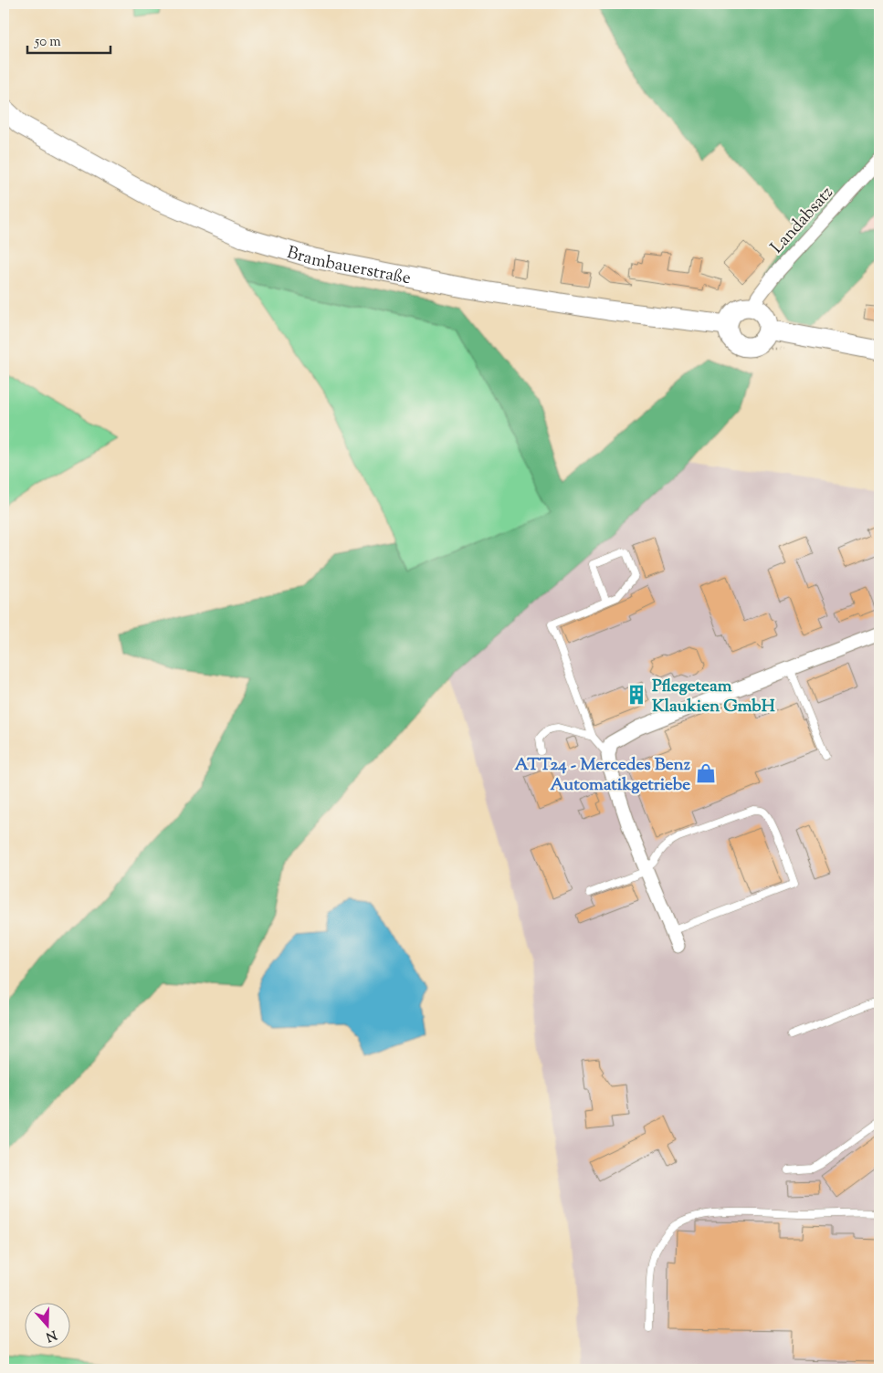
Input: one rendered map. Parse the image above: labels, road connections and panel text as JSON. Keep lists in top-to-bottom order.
{
  "streets": {
    "main road": ["Brambauerstraße"],
    "street": ["Landabsatz"]
  },
  "crossings": [
    ["Landabsatz", "Brambauerstraße"]
  ],
  "places": {
    "building": ["Pflegeteam Klaukien GmbH"],
    "shop": ["ATT24 - Mercedes Benz Automatikgetriebe"]
  },
  "scale_bar": "50 m",
  "north": "bottom"
}
